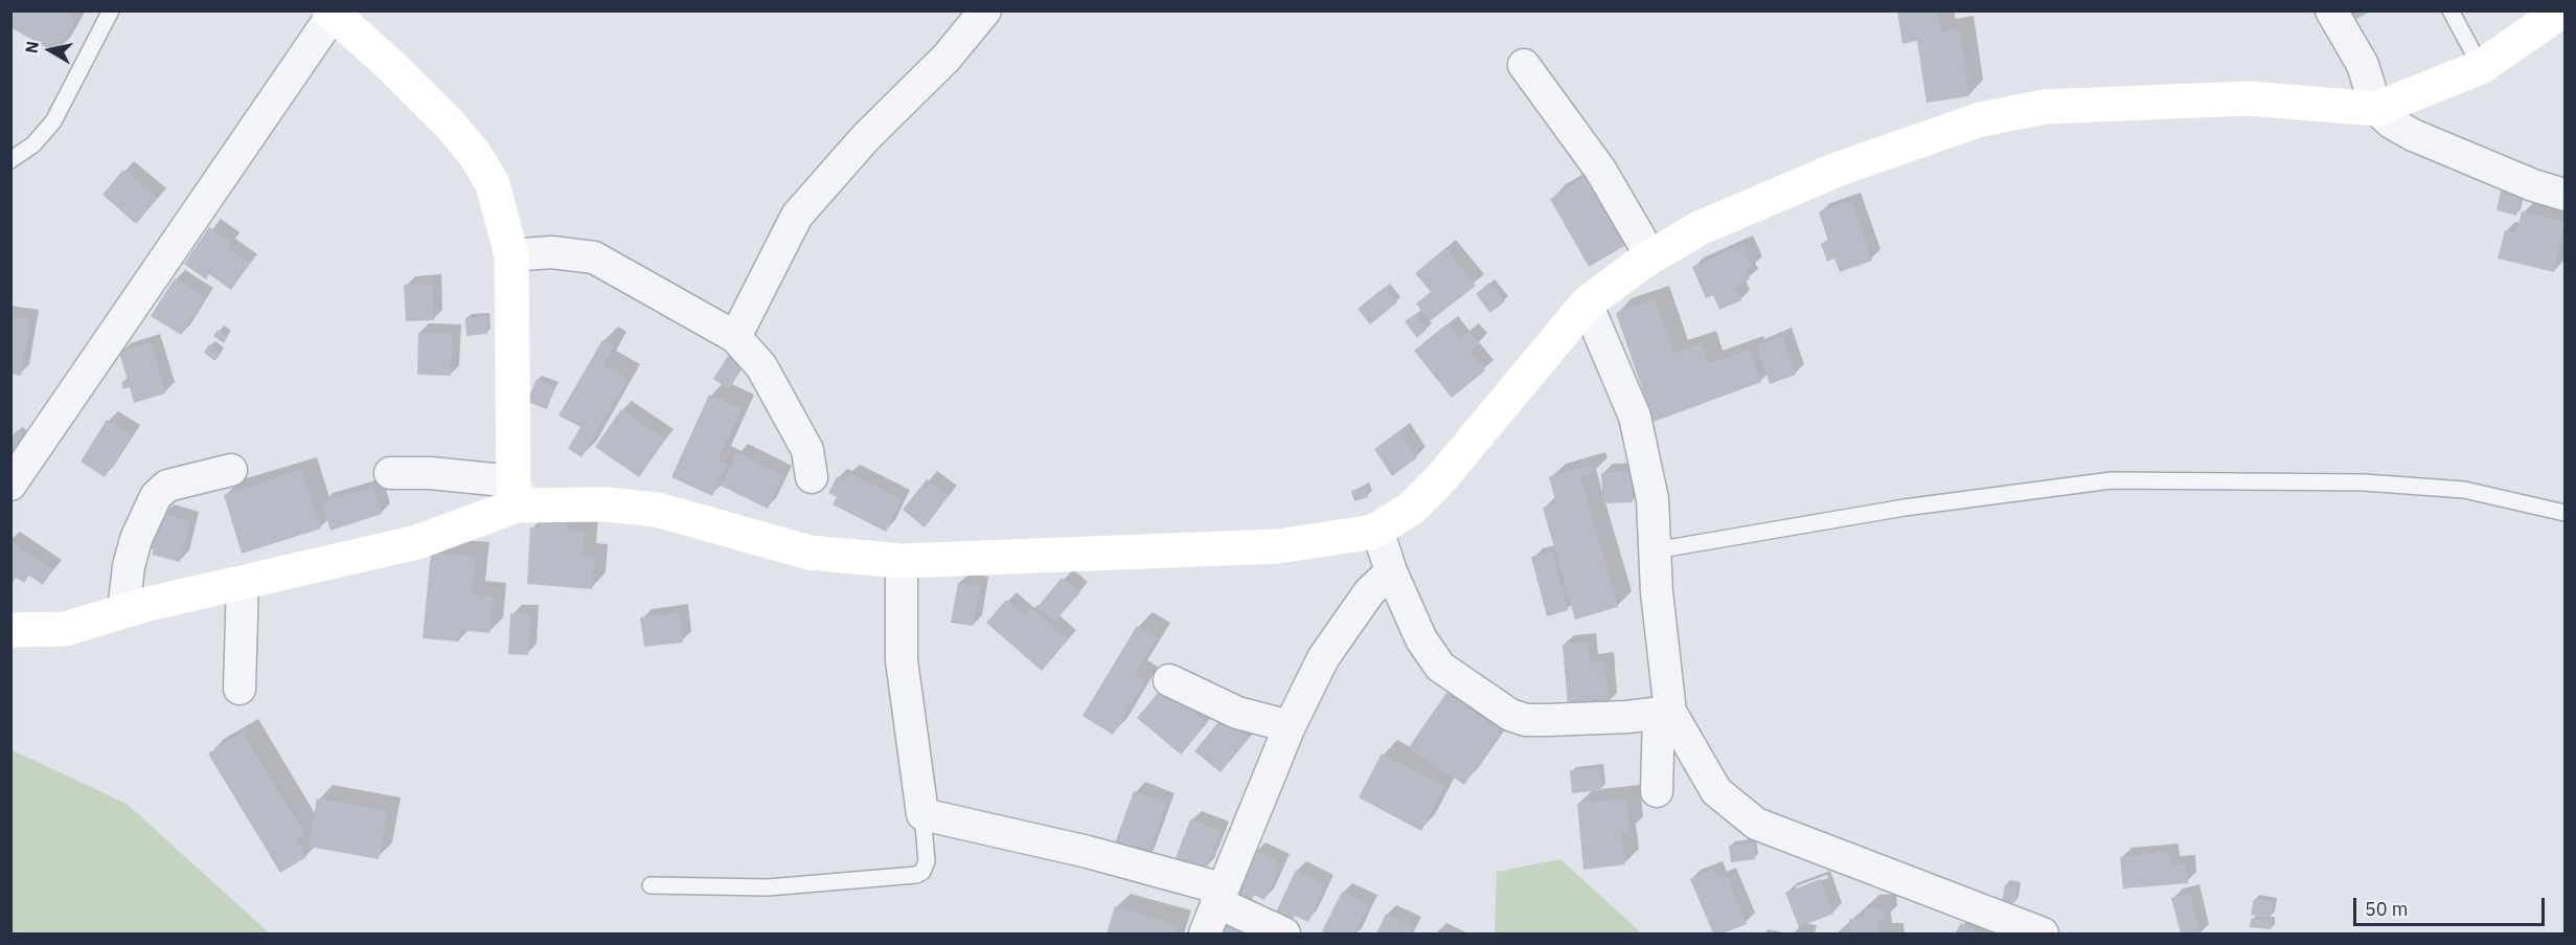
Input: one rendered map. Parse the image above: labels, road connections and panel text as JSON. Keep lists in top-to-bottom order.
{
  "scale_bar": "50 m",
  "north": "left"
}
